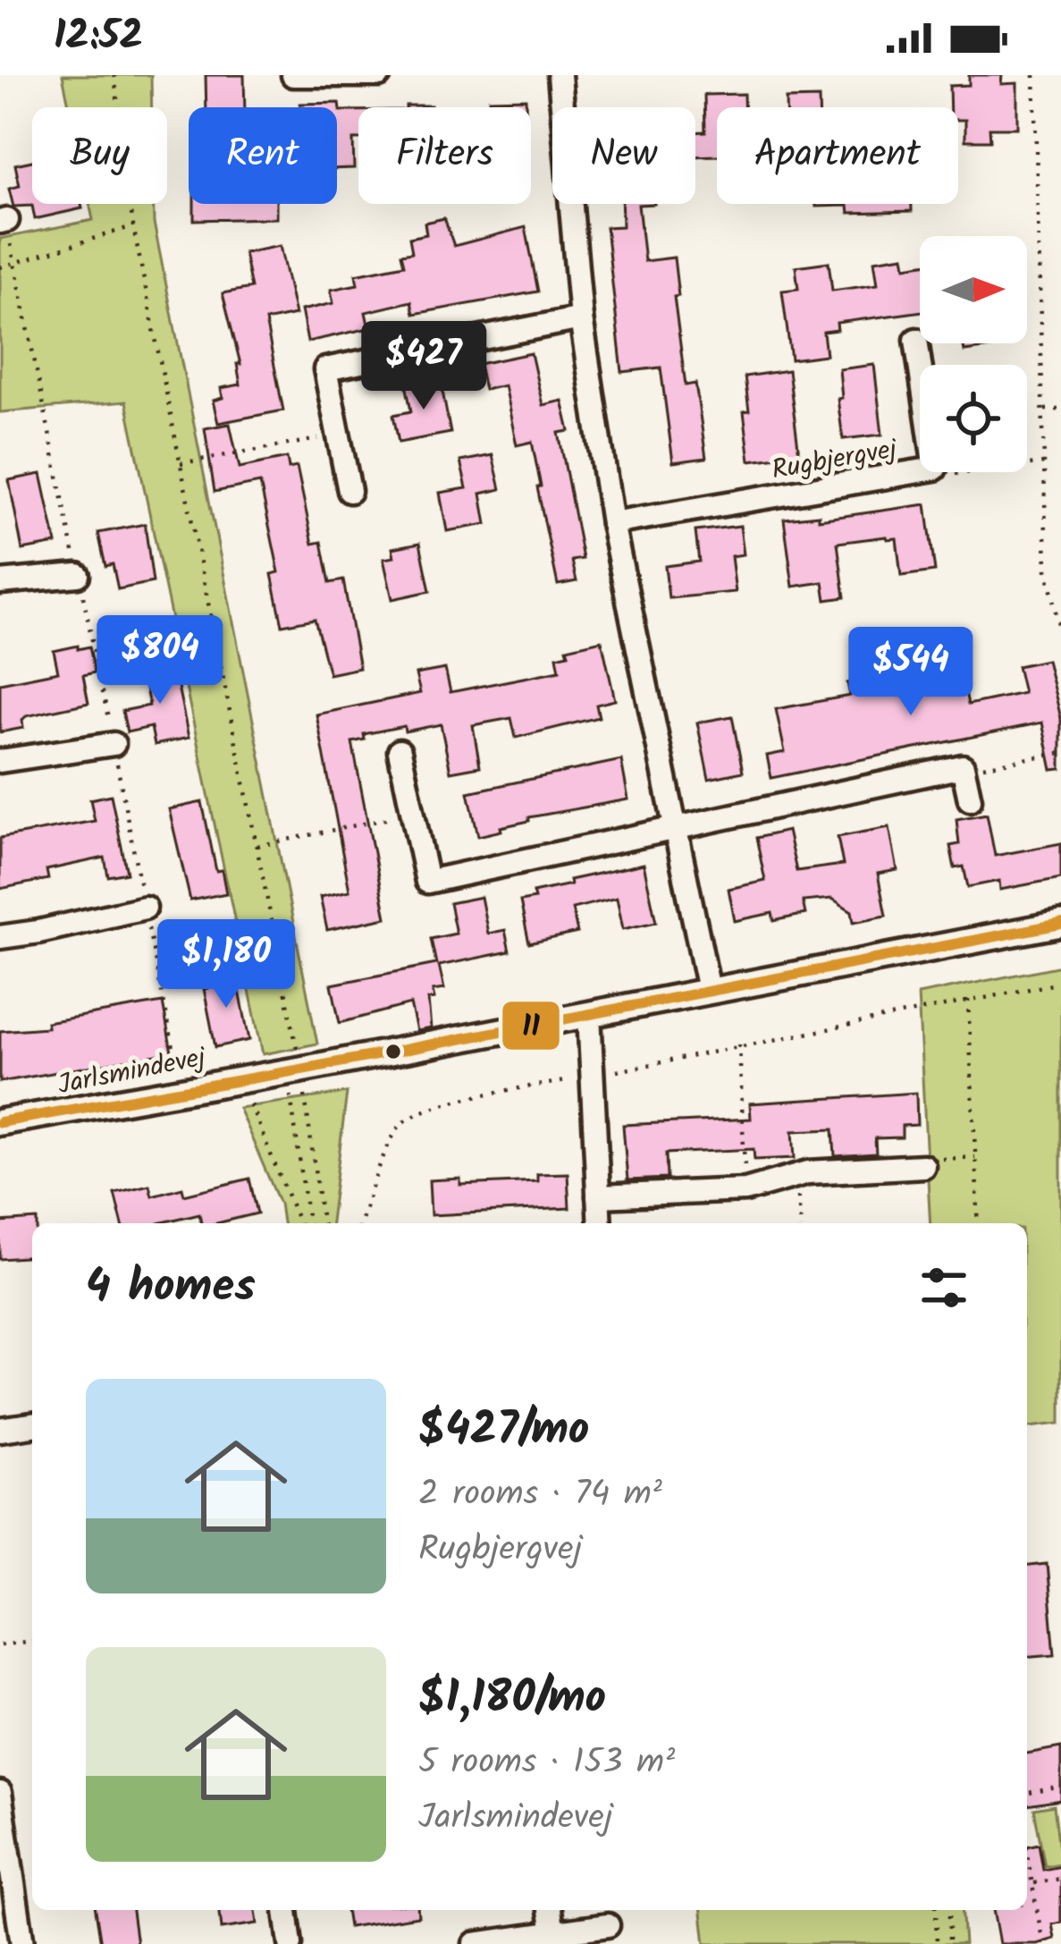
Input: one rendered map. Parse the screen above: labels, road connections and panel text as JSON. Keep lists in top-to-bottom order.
{
  "streets": {
    "street": ["Rugbjergvej", "Jarlsmindevej"]
  },
  "lines": ["transit line 11"],
  "north": "right",
  "page": {
    "status": "12:52",
    "chip": [
      "Buy",
      "Rent",
      "Filters",
      "New",
      "Apartment"
    ],
    "price": [
      "$427",
      "$804",
      "$544",
      "$1,180"
    ],
    "heading": "4 homes",
    "list": [
      {
        "name": "$427/mo",
        "note": "2 rooms · 74 m² · Rugbjergvej"
      },
      {
        "name": "$1,180/mo",
        "note": "5 rooms · 153 m² · Jarlsmindevej"
      }
    ]
  }
}
